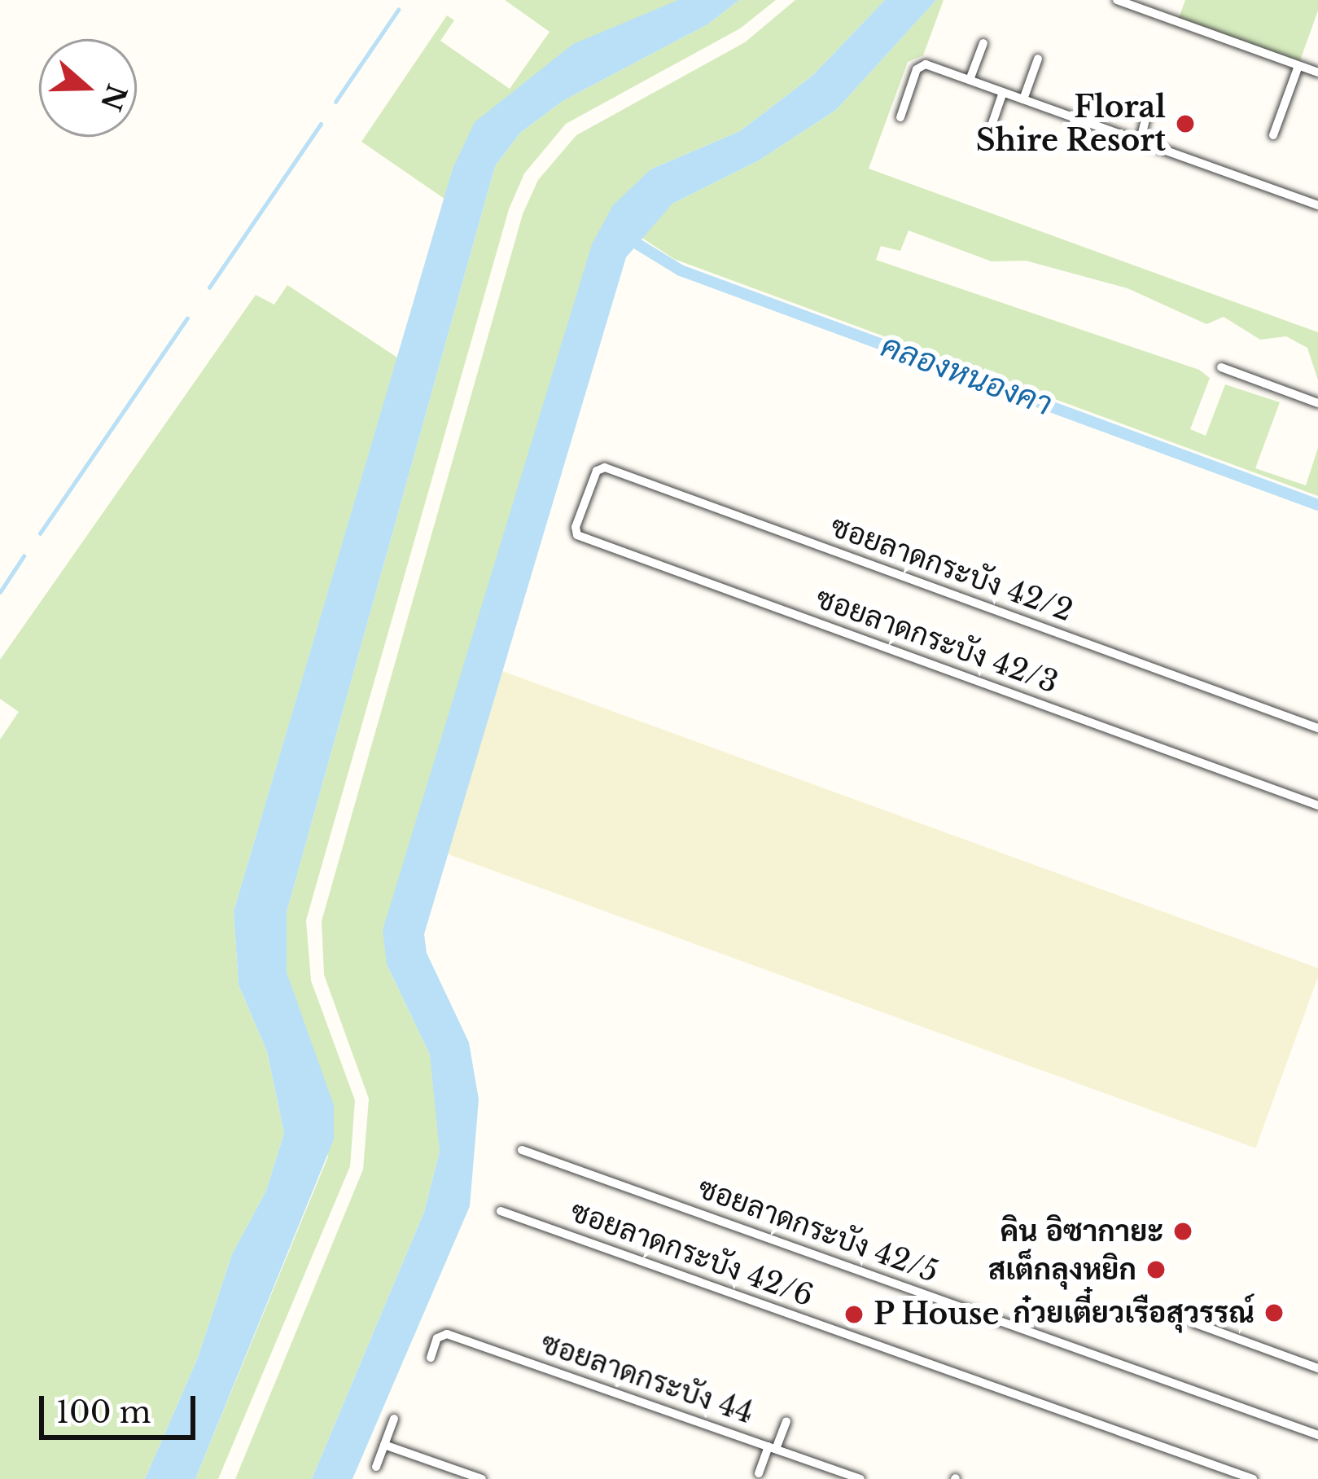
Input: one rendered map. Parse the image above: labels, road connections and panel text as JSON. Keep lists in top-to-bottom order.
{
  "streets": {
    "street": [
      "ซอยลาดกระบัง 42/2",
      "ซอยลาดกระบัง 42/3",
      "ซอยลาดกระบัง 42/5",
      "ซอยลาดกระบัง 42/6",
      "ซอยลาดกระบัง 44"
    ]
  },
  "crossings": [
    ["ซอยลาดกระบัง 42/2", "ซอยลาดกระบัง 42/3"]
  ],
  "water": ["คลองหนองคา"],
  "places": [
    "Floral Shire Resort",
    "คิน อิซากายะ",
    "สเต็กลุงหยิก",
    "ก๋วยเตี๋ยวเรือสุวรรณ์",
    "P House"
  ],
  "scale_bar": "100 m",
  "north": "right"
}
